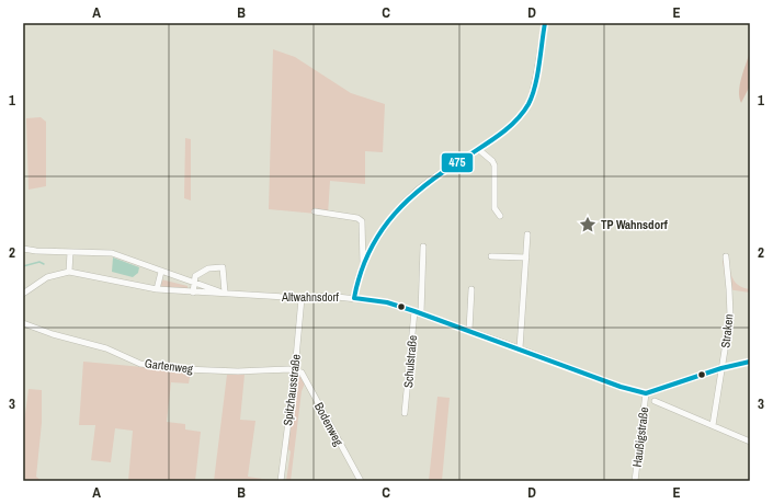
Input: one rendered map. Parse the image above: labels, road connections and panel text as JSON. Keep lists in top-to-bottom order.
{
  "streets": {
    "street": [
      "Altwahnsdorf",
      "Straken",
      "Schulstraße",
      "Gartenweg",
      "Spitzhausstraße",
      "Bodenweg",
      "Haußigstraße"
    ]
  },
  "crossings": [
    ["Altwahnsdorf", "Schulstraße"],
    ["Altwahnsdorf", "Spitzhausstraße"],
    ["Altwahnsdorf", "Haußigstraße"],
    ["Gartenweg", "Spitzhausstraße"],
    ["Gartenweg", "Bodenweg"],
    ["Spitzhausstraße", "Bodenweg"]
  ],
  "places": {
    "place": ["TP Wahnsdorf"]
  },
  "lines": ["transit line 475"],
  "grid": {
    "columns": [
      "A",
      "B",
      "C",
      "D",
      "E"
    ],
    "rows": ["1", "2", "3"]
  }
}
